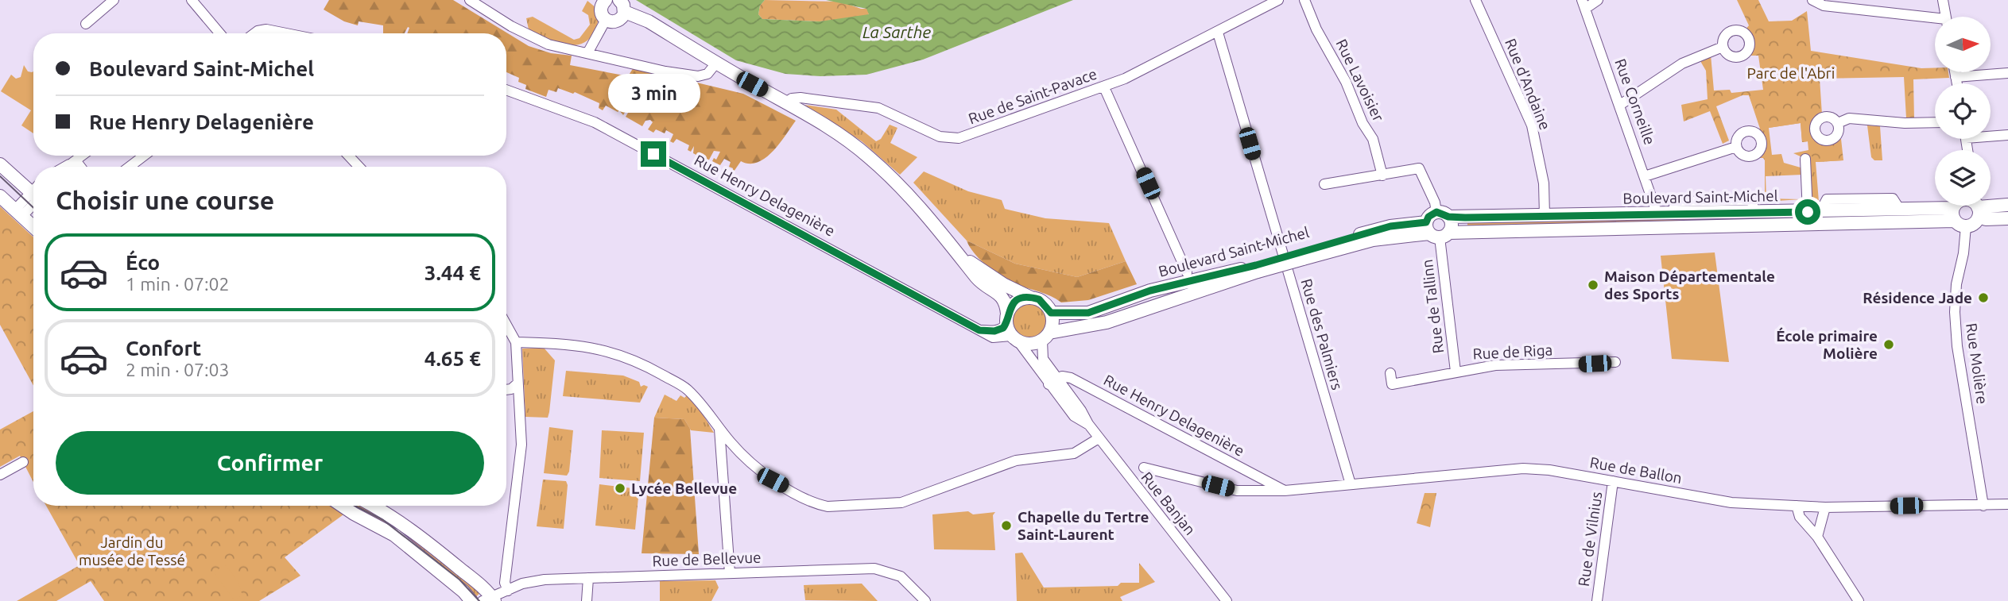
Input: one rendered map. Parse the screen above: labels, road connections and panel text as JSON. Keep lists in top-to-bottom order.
{
  "streets": {
    "main road": ["Boulevard Saint-Michel"],
    "street": [
      "Rue Lavoisier",
      "Rue d'Andaine",
      "Rue de Saint-Pavace",
      "Rue Corneille",
      "Rue Henry Delagenière",
      "Rue de Tallinn",
      "Rue des Palmiers",
      "Rue de Riga",
      "Rue Molière",
      "Rue de Ballon",
      "Rue Banjan",
      "Rue de Vilnius",
      "Rue de Bellevue"
    ]
  },
  "crossings": [
    ["Rue d'Andaine", "Boulevard Saint-Michel"],
    ["Rue de Saint-Pavace", "Rue des Palmiers"],
    ["Rue Corneille", "Boulevard Saint-Michel"],
    ["Rue Henry Delagenière", "Boulevard Saint-Michel"],
    ["Rue Henry Delagenière", "Rue de Ballon"],
    ["Rue Henry Delagenière", "Rue Banjan"],
    ["Boulevard Saint-Michel", "Rue de Tallinn"],
    ["Boulevard Saint-Michel", "Rue Molière"],
    ["Boulevard Saint-Michel", "Rue Banjan"],
    ["Rue de Tallinn", "Rue de Riga"],
    ["Rue des Palmiers", "Rue de Ballon"],
    ["Rue Molière", "Rue de Ballon"],
    ["Rue de Ballon", "Rue de Vilnius"]
  ],
  "water": ["La Sarthe"],
  "parks": ["Parc de l'Abri", "Jardin du musée de Tessé"],
  "places": [
    "Maison Départementale des Sports",
    "Résidence Jade",
    "École primaire Molière",
    "Lycée Bellevue",
    "Chapelle du Tertre Saint-Laurent"
  ],
  "north": "right",
  "page": {
    "banner": ["Boulevard Saint-Michel", "Rue Henry Delagenière"],
    "bubble": "3 min",
    "heading": "Choisir une course",
    "list": [
      {
        "name": "Éco",
        "note": "1 min · 07:02",
        "value": "3.44 €"
      },
      {
        "name": "Confort",
        "note": "2 min · 07:03",
        "value": "4.65 €"
      }
    ],
    "buttons": "Confirmer"
  }
}
